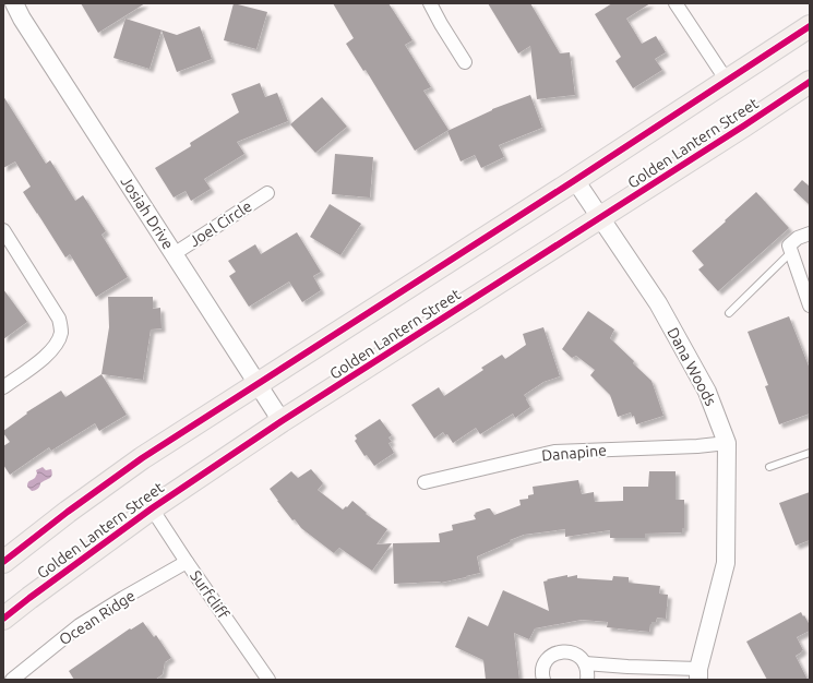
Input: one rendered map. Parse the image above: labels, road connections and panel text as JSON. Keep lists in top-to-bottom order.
{
  "streets": {
    "main road": ["Golden Lantern Street"],
    "street": [
      "Josiah Drive",
      "Joel Circle",
      "Dana Woods",
      "Danapine",
      "Surfcliff",
      "Ocean Ridge"
    ]
  },
  "crossings": [
    ["Golden Lantern Street", "Josiah Drive"],
    ["Golden Lantern Street", "Dana Woods"],
    ["Golden Lantern Street", "Surfcliff"],
    ["Josiah Drive", "Joel Circle"],
    ["Dana Woods", "Danapine"],
    ["Surfcliff", "Ocean Ridge"]
  ]
}
